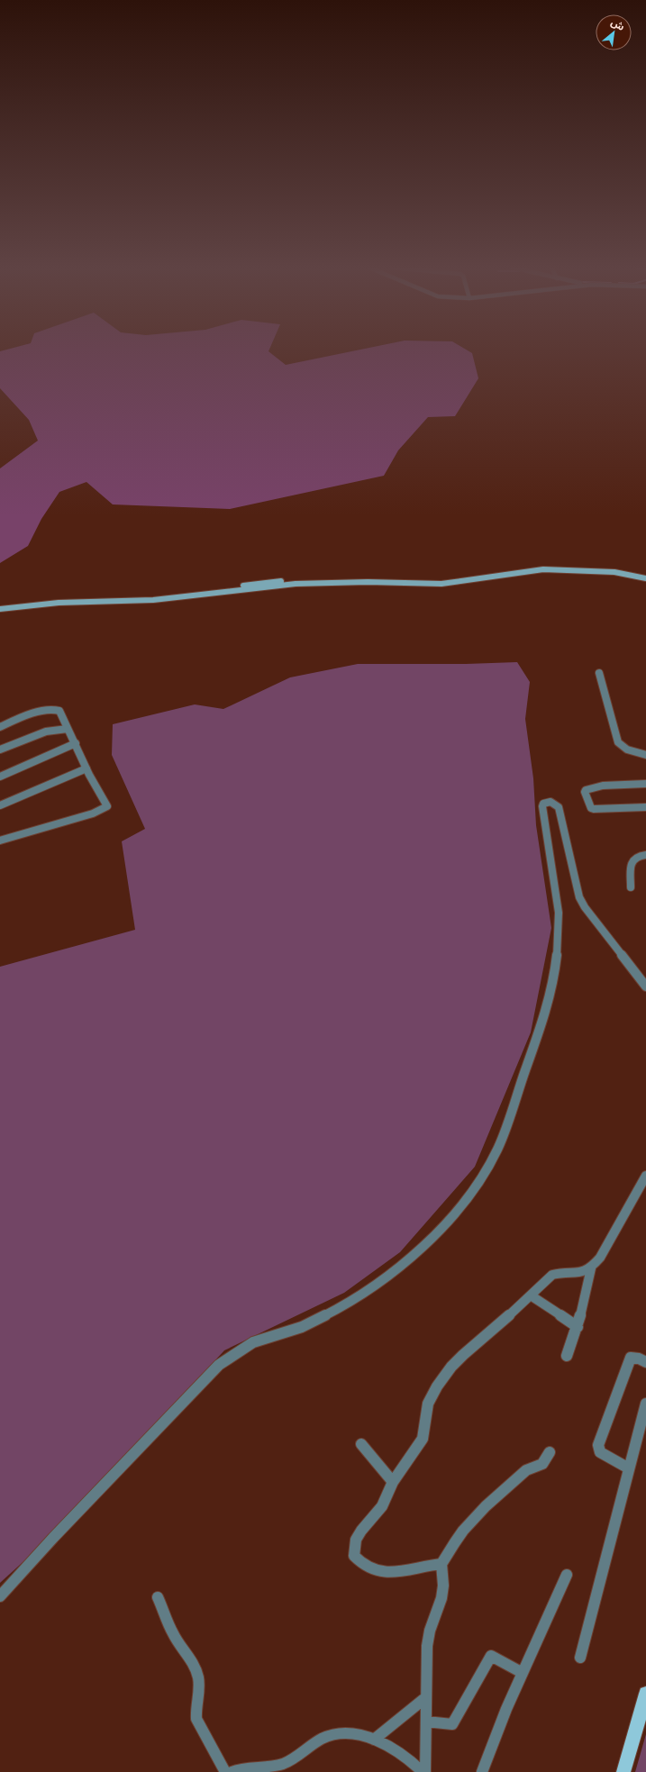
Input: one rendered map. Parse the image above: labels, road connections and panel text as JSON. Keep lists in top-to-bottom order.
{
  "north": "top right"
}
